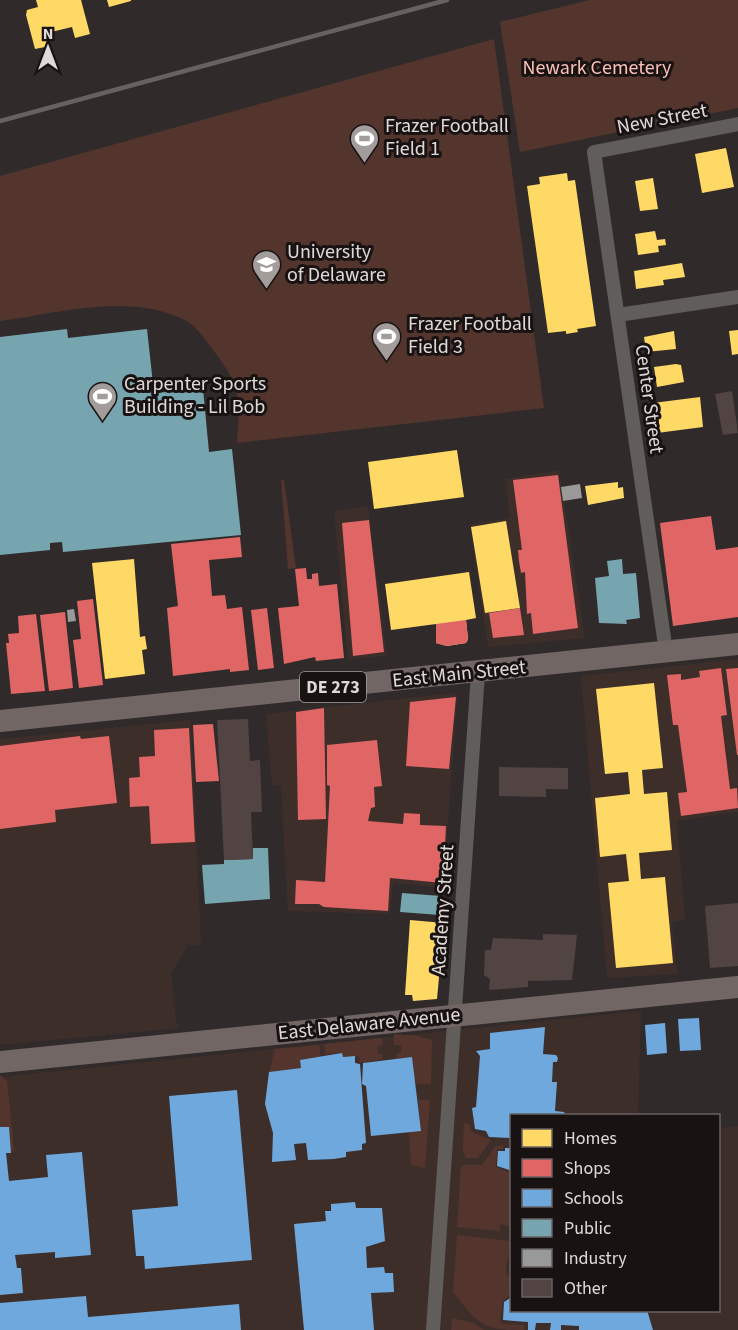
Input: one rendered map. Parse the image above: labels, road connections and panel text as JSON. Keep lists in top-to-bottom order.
{
  "streets": {
    "main road": ["East Main Street", "DE 273", "East Delaware Avenue"],
    "street": ["New Street", "Center Street", "Academy Street"]
  },
  "crossings": [
    ["New Street", "Center Street"],
    ["Center Street", "East Main Street"],
    ["East Main Street", "Academy Street"],
    ["Academy Street", "East Delaware Avenue"]
  ],
  "parks": ["Newark Cemetery"],
  "places": {
    "sports": ["Frazer Football Field 1", "Frazer Football Field 3", "Carpenter Sports Building - Lil Bob"],
    "school or university": ["University of Delaware"]
  },
  "legend": [
    "Homes",
    "Shops",
    "Schools",
    "Public",
    "Industry",
    "Other"
  ],
  "north": "top"
}
